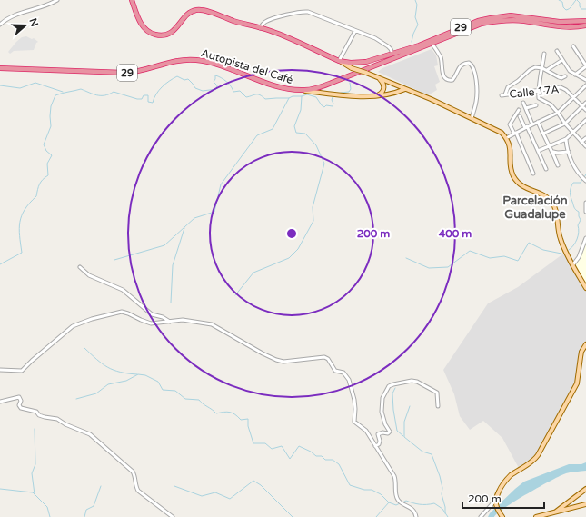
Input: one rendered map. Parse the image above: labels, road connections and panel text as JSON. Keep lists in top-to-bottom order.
{
  "streets": {
    "highway": ["29", "Autopista del Café"],
    "street": ["Calle 17A"]
  },
  "districts": ["Parcelación Guadalupe"],
  "scale_bar": "200 m",
  "north": "right",
  "rings": ["200 m", "400 m"]
}
